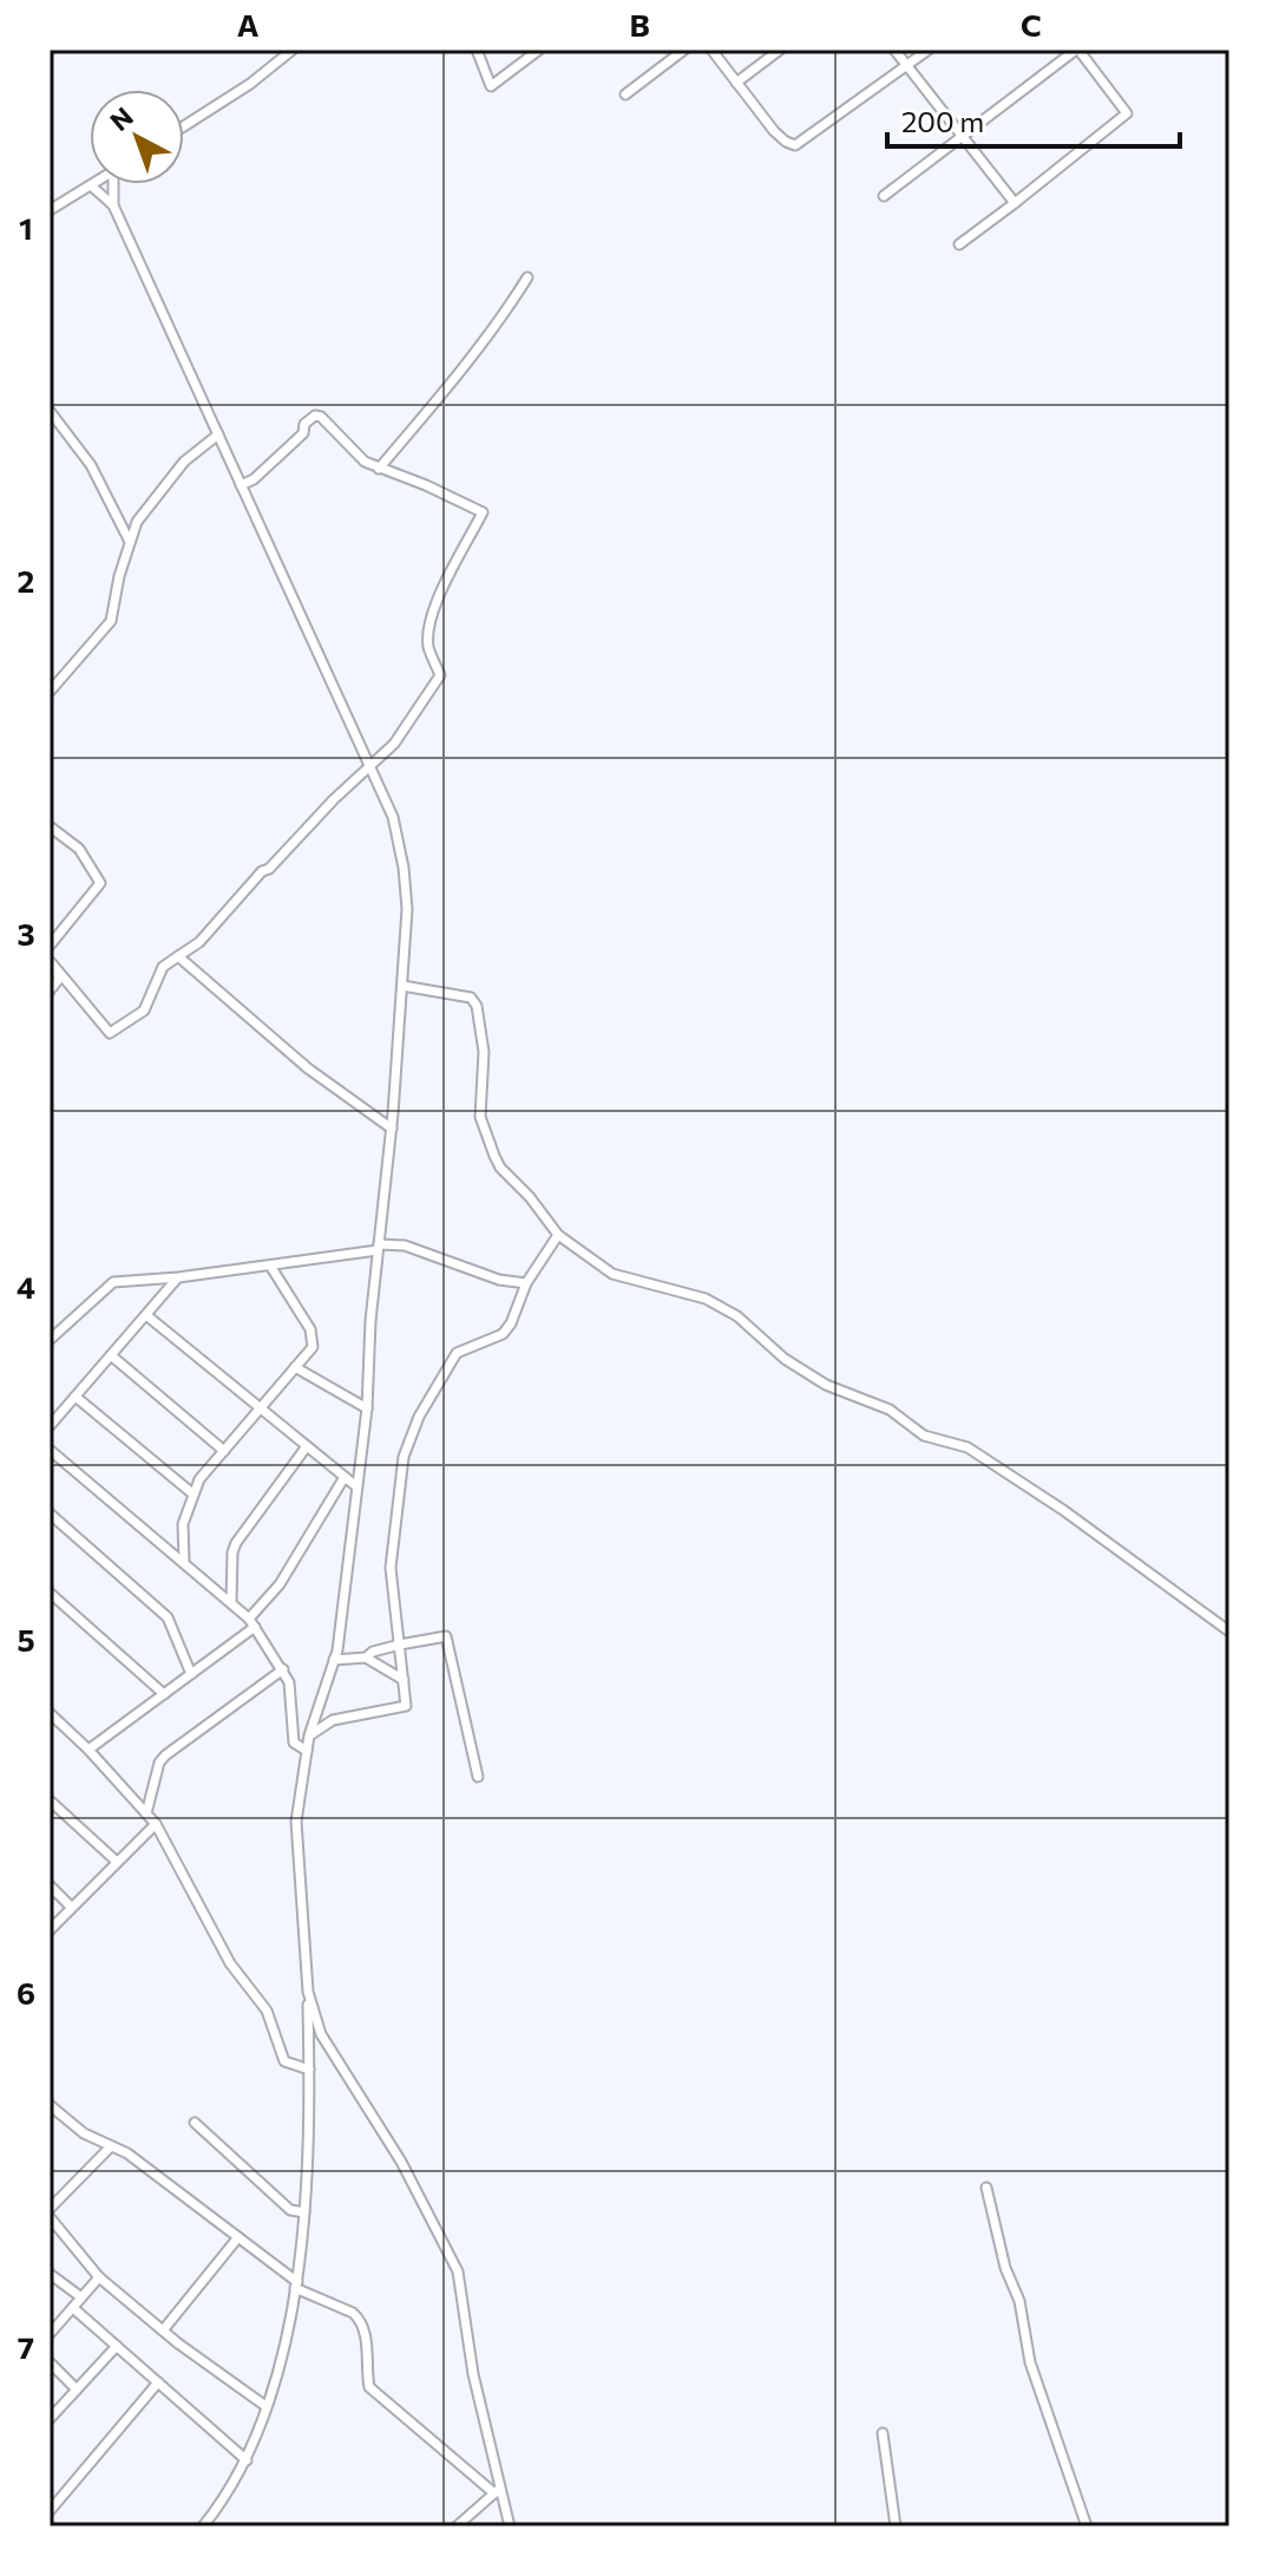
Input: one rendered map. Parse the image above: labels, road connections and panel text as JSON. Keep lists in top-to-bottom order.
{
  "scale_bar": "200 m",
  "north": "top left",
  "grid": {
    "columns": ["A", "B", "C"],
    "rows": [
      "1",
      "2",
      "3",
      "4",
      "5",
      "6",
      "7"
    ]
  }
}
